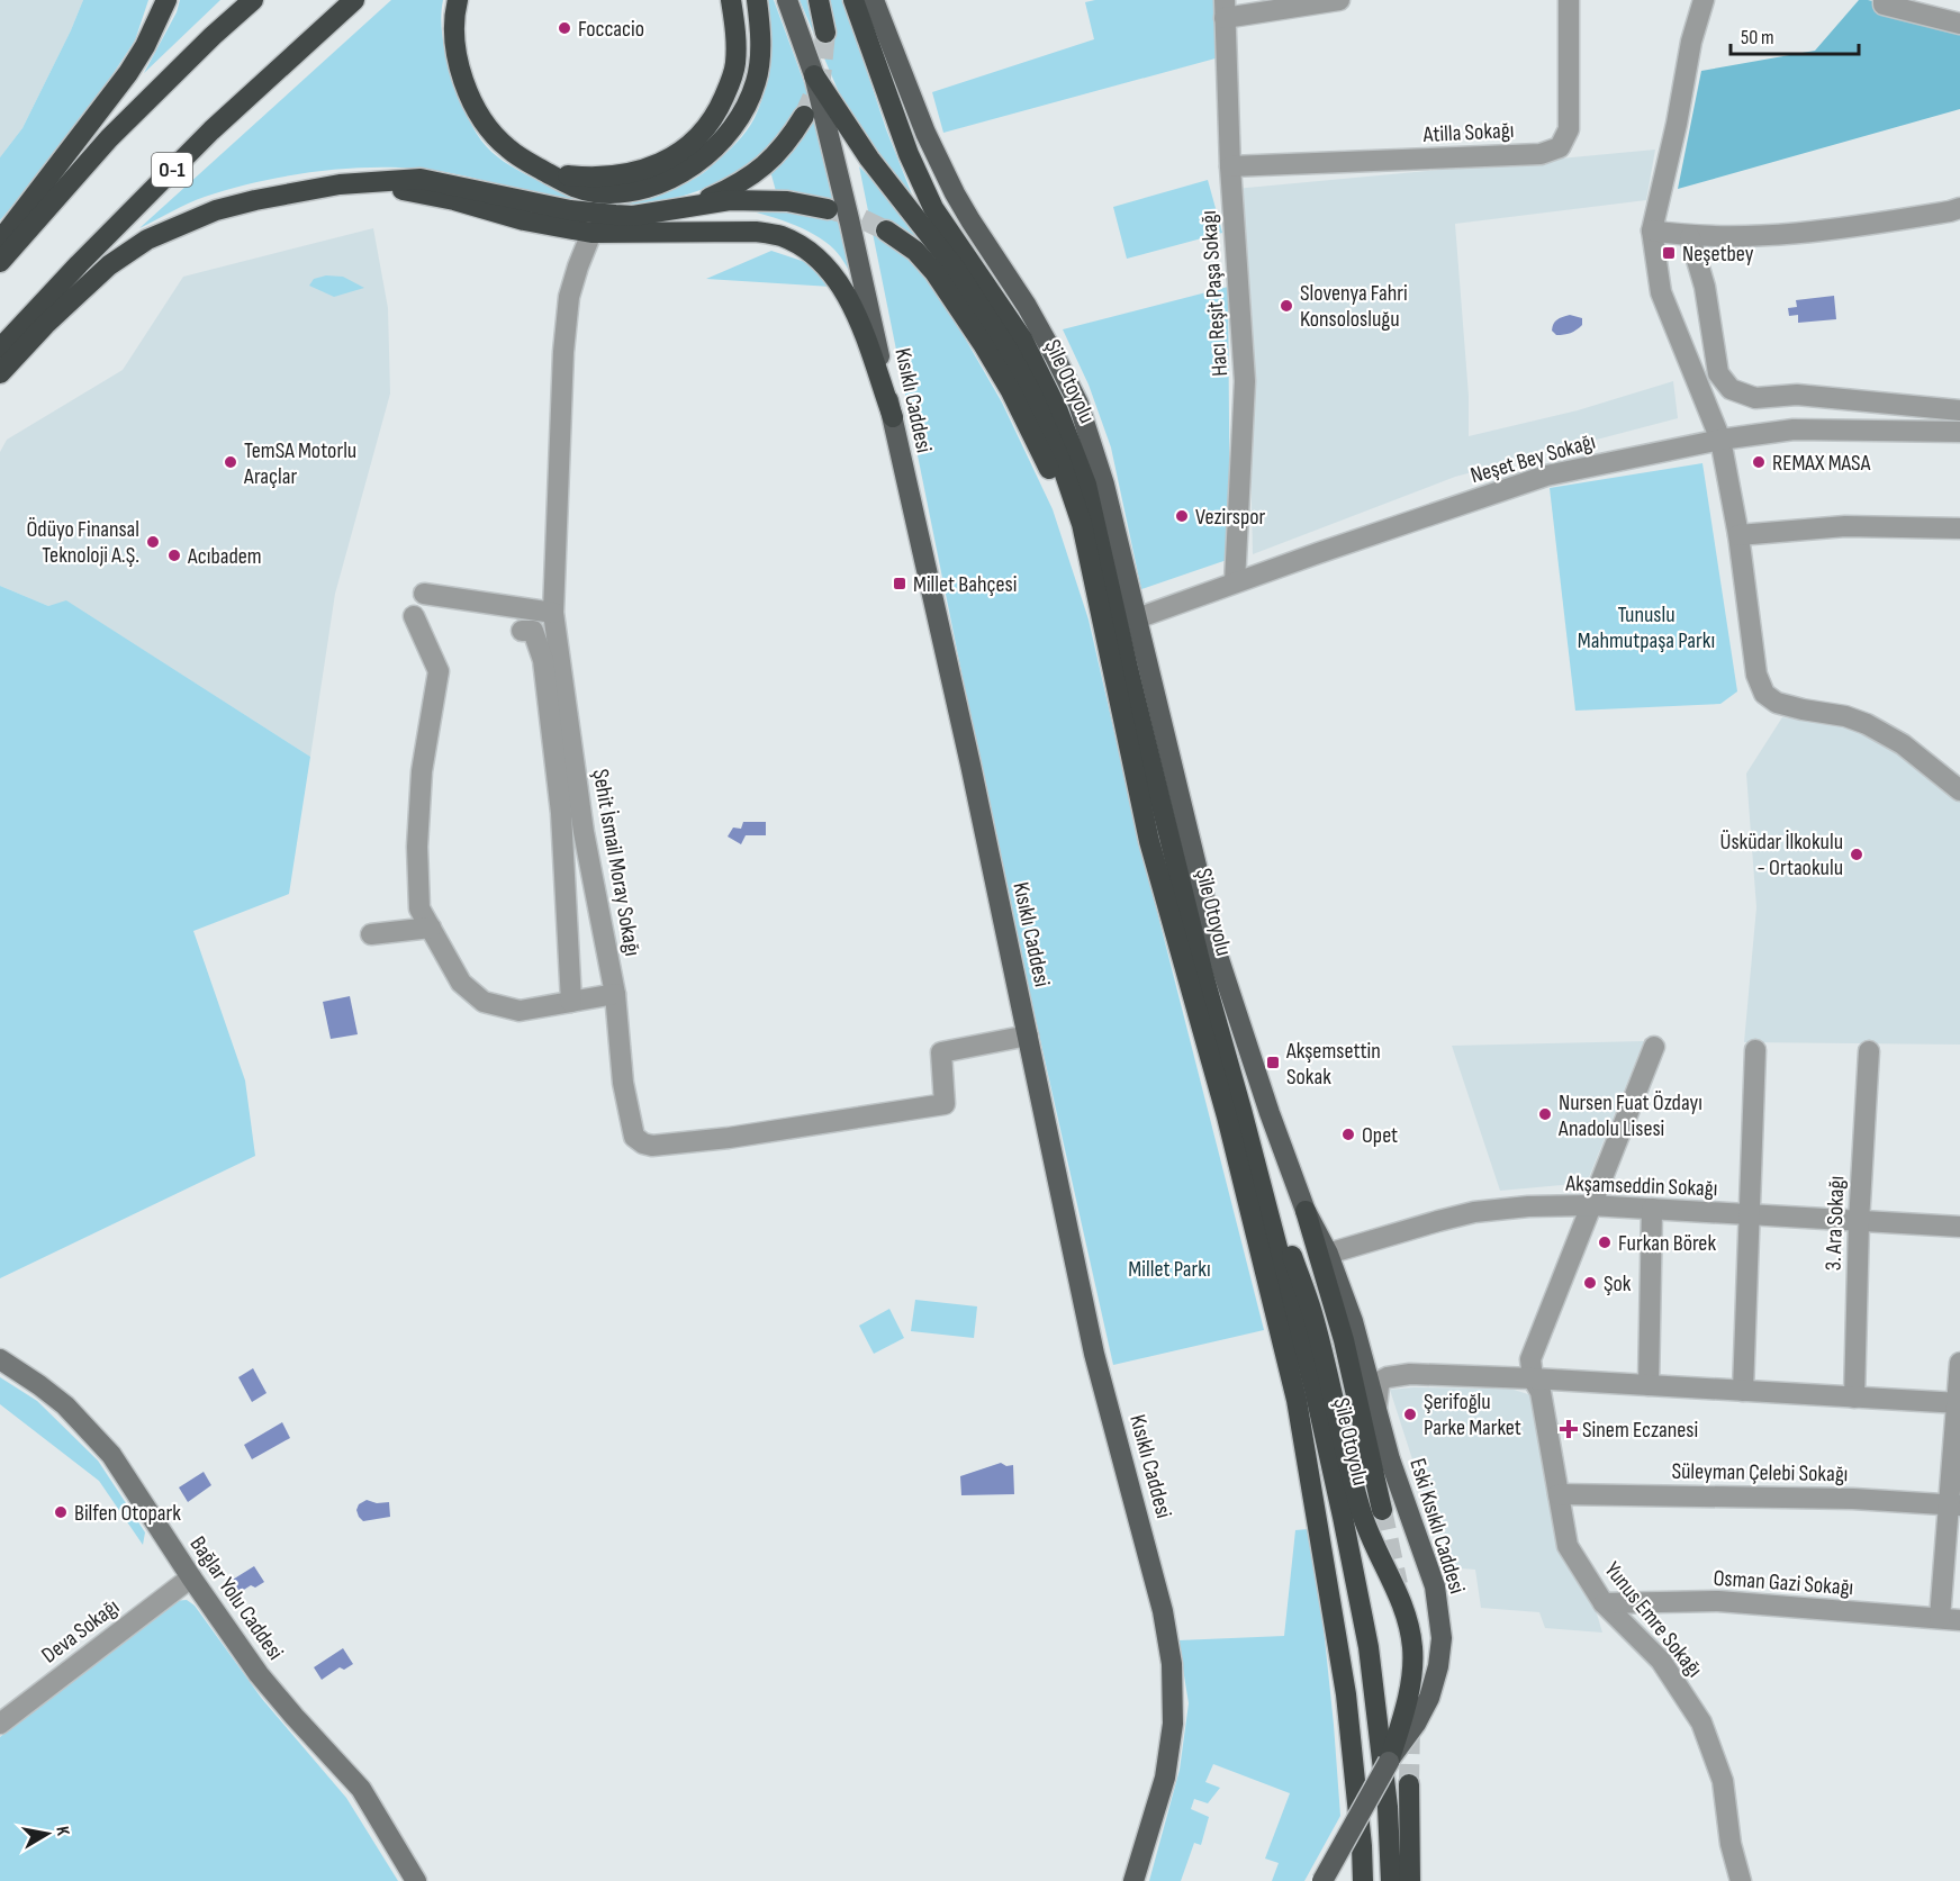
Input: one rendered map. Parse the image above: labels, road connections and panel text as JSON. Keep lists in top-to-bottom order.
{
  "streets": {
    "highway": ["O-1", "Şile Otoyolu"],
    "main road": ["Kısıklı Caddesi", "Eski Kısıklı Caddesi"],
    "street": [
      "Atilla Sokağı",
      "Hacı Reşit Paşa Sokağı",
      "Neşet Bey Sokağı",
      "Şehit İsmail Moray Sokağı",
      "Akşamseddin Sokağı",
      "3. Ara Sokağı",
      "Süleyman Çelebi Sokağı",
      "Osman Gazi Sokağı",
      "Bağlar Yolu Caddesi",
      "Yunus Emre Sokağı",
      "Deva Sokağı"
    ]
  },
  "crossings": [
    ["Atilla Sokağı", "Hacı Reşit Paşa Sokağı"],
    ["Hacı Reşit Paşa Sokağı", "Neşet Bey Sokağı"],
    ["Şile Otoyolu", "Kısıklı Caddesi"],
    ["Kısıklı Caddesi", "Şehit İsmail Moray Sokağı"],
    ["Neşet Bey Sokağı", "Eski Kısıklı Caddesi"],
    ["Akşamseddin Sokağı", "3. Ara Sokağı"],
    ["Akşamseddin Sokağı", "Eski Kısıklı Caddesi"],
    ["Akşamseddin Sokağı", "Yunus Emre Sokağı"],
    ["Süleyman Çelebi Sokağı", "Yunus Emre Sokağı"],
    ["Osman Gazi Sokağı", "Yunus Emre Sokağı"],
    ["Bağlar Yolu Caddesi", "Deva Sokağı"]
  ],
  "parks": ["Tunuslu Mahmutpaşa Parkı", "Millet Parkı"],
  "places": {
    "other": [
      "Foccacio",
      "Slovenya Fahri Konsolosluğu",
      "TemSA Motorlu Araçlar",
      "REMAX MASA",
      "Vezirspor",
      "Ödüyo Finansal Teknoloji A.Ş.",
      "Acıbadem",
      "Üsküdar İlkokulu - Ortaokulu",
      "Nursen Fuat Özdayı Anadolu Lisesi",
      "Opet",
      "Furkan Börek",
      "Şok",
      "Şerifoğlu Parke Market",
      "Bilfen Otopark"
    ],
    "transit": ["Neşetbey", "Millet Bahçesi", "Akşemsettin Sokak"],
    "health": ["Sinem Eczanesi"]
  },
  "scale_bar": "50 m",
  "north": "right"
}
